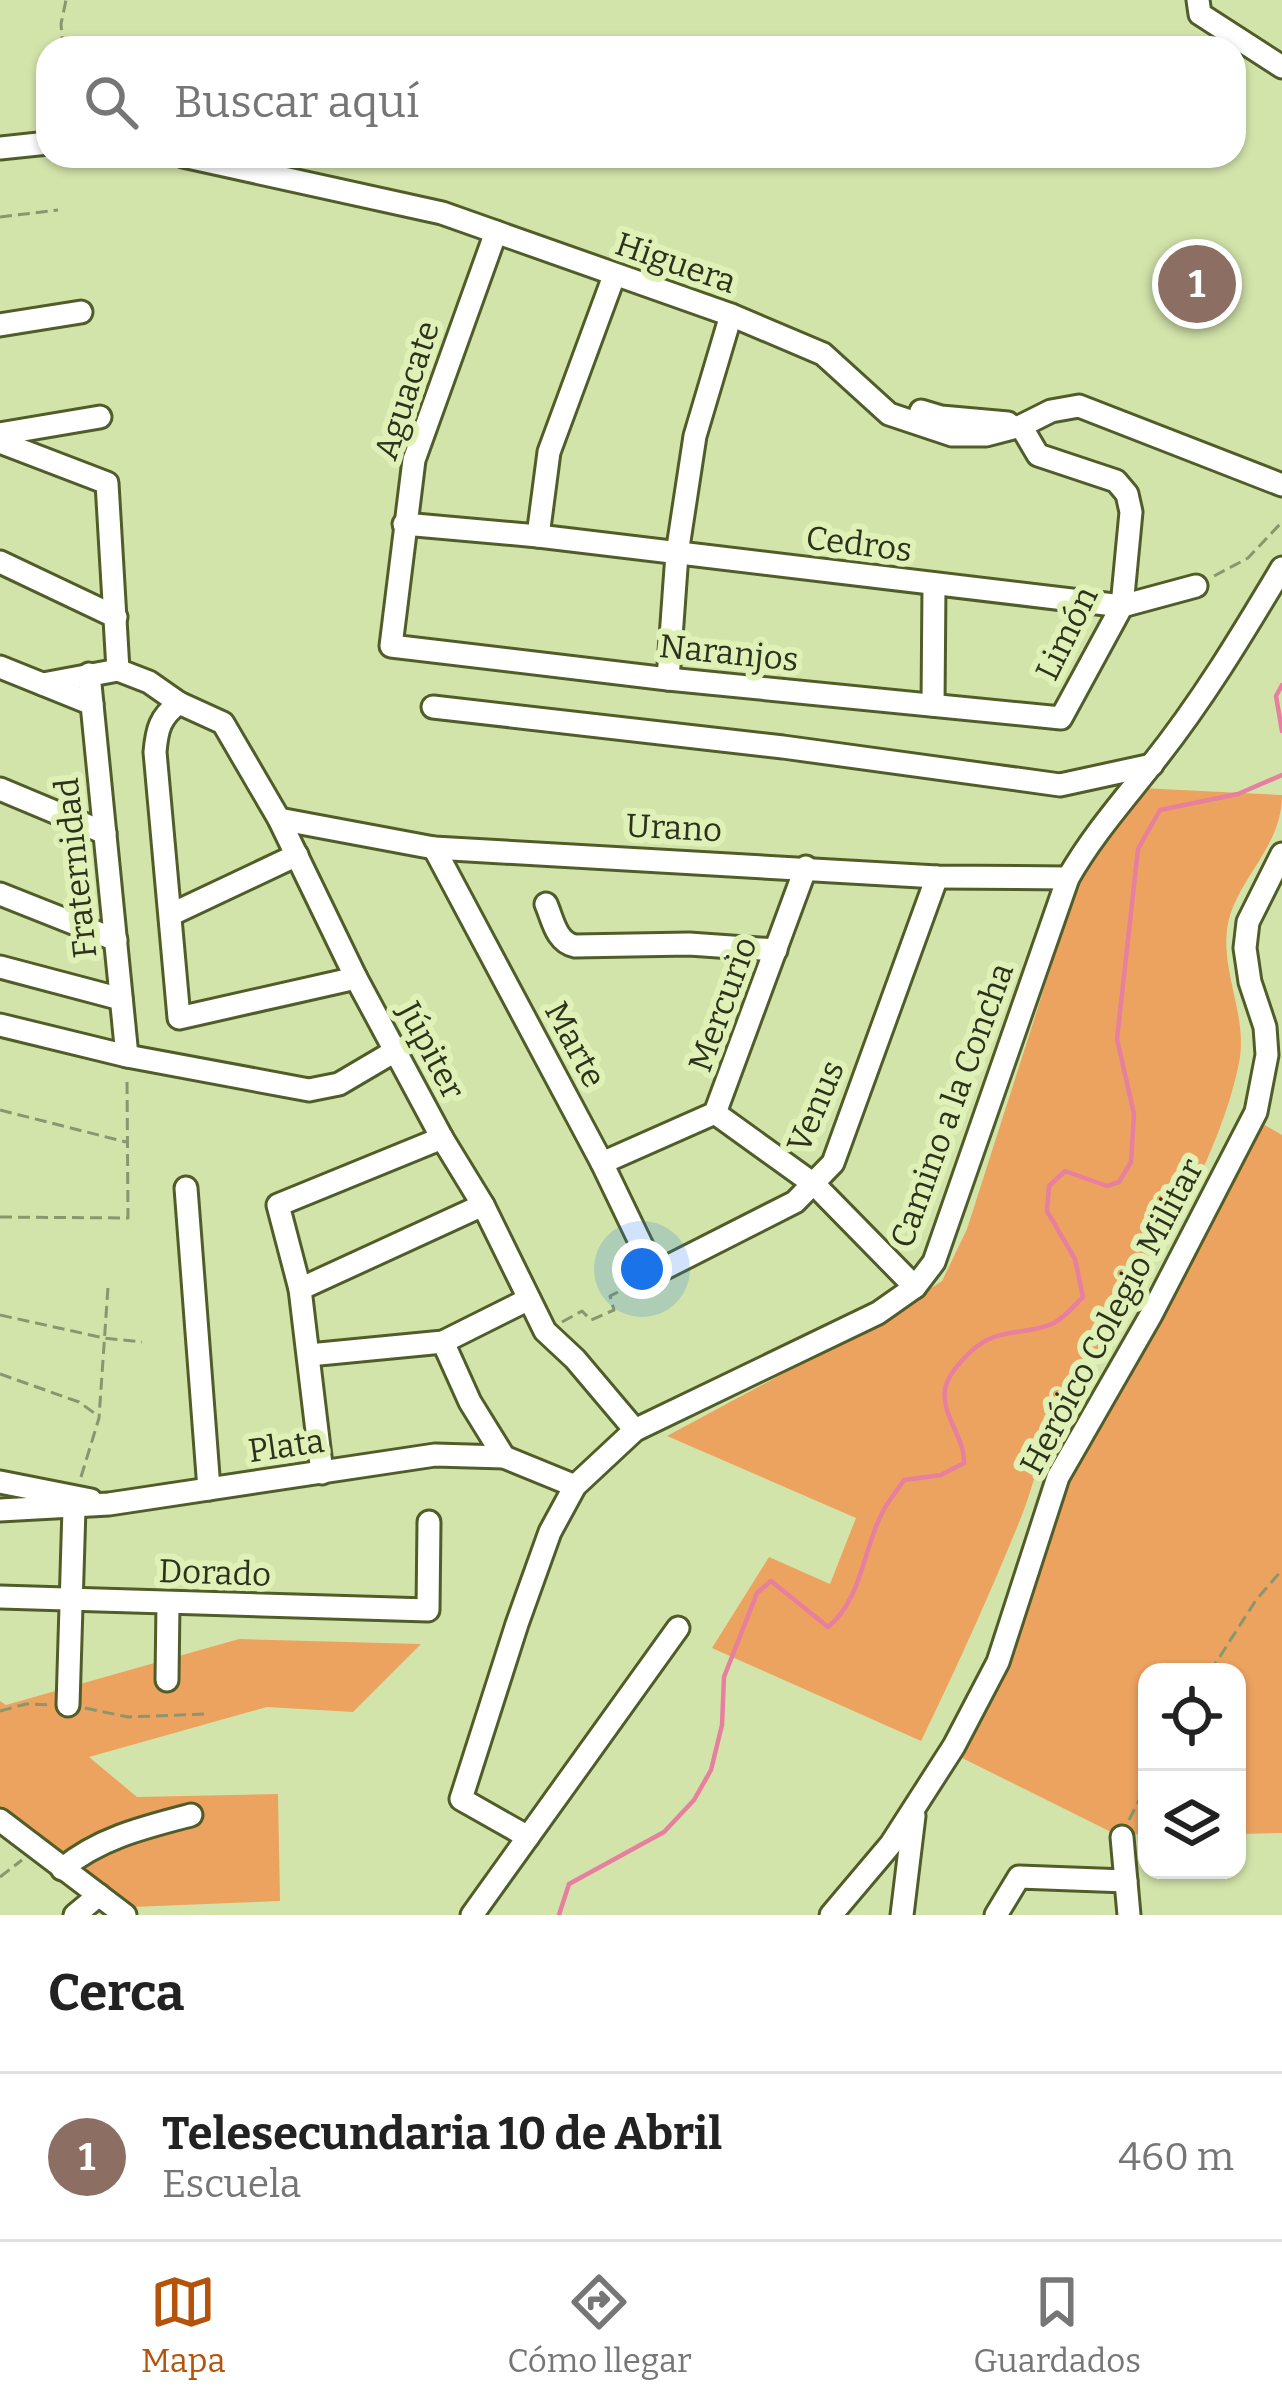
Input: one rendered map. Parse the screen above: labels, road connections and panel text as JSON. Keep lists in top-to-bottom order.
{
  "streets": {
    "street": [
      "Higuera",
      "Aguacate",
      "Cedros",
      "Limón",
      "Naranjos",
      "Urano",
      "Fraternidad",
      "Mercurio",
      "Marte",
      "Júpiter",
      "Camino a la Concha",
      "Venus",
      "Heróico Colegio Militar",
      "Plata",
      "Dorado"
    ]
  },
  "crossings": [
    ["Higuera", "Aguacate"],
    ["Higuera", "Limón"],
    ["Aguacate", "Cedros"],
    ["Aguacate", "Naranjos"],
    ["Cedros", "Limón"],
    ["Limón", "Naranjos"],
    ["Urano", "Mercurio"],
    ["Urano", "Marte"],
    ["Urano", "Júpiter"],
    ["Urano", "Camino a la Concha"],
    ["Urano", "Venus"],
    ["Mercurio", "Marte"],
    ["Marte", "Venus"],
    ["Júpiter", "Camino a la Concha"],
    ["Camino a la Concha", "Plata"]
  ],
  "page": {
    "search": "Buscar aquí",
    "pins": "1",
    "heading": "Cerca",
    "list": [
      {
        "mark": "1",
        "name": "Telesecundaria 10 de Abril",
        "note": "Escuela",
        "value": "460 m"
      }
    ],
    "nav": ["Mapa", "Cómo llegar", "Guardados"]
  }
}
